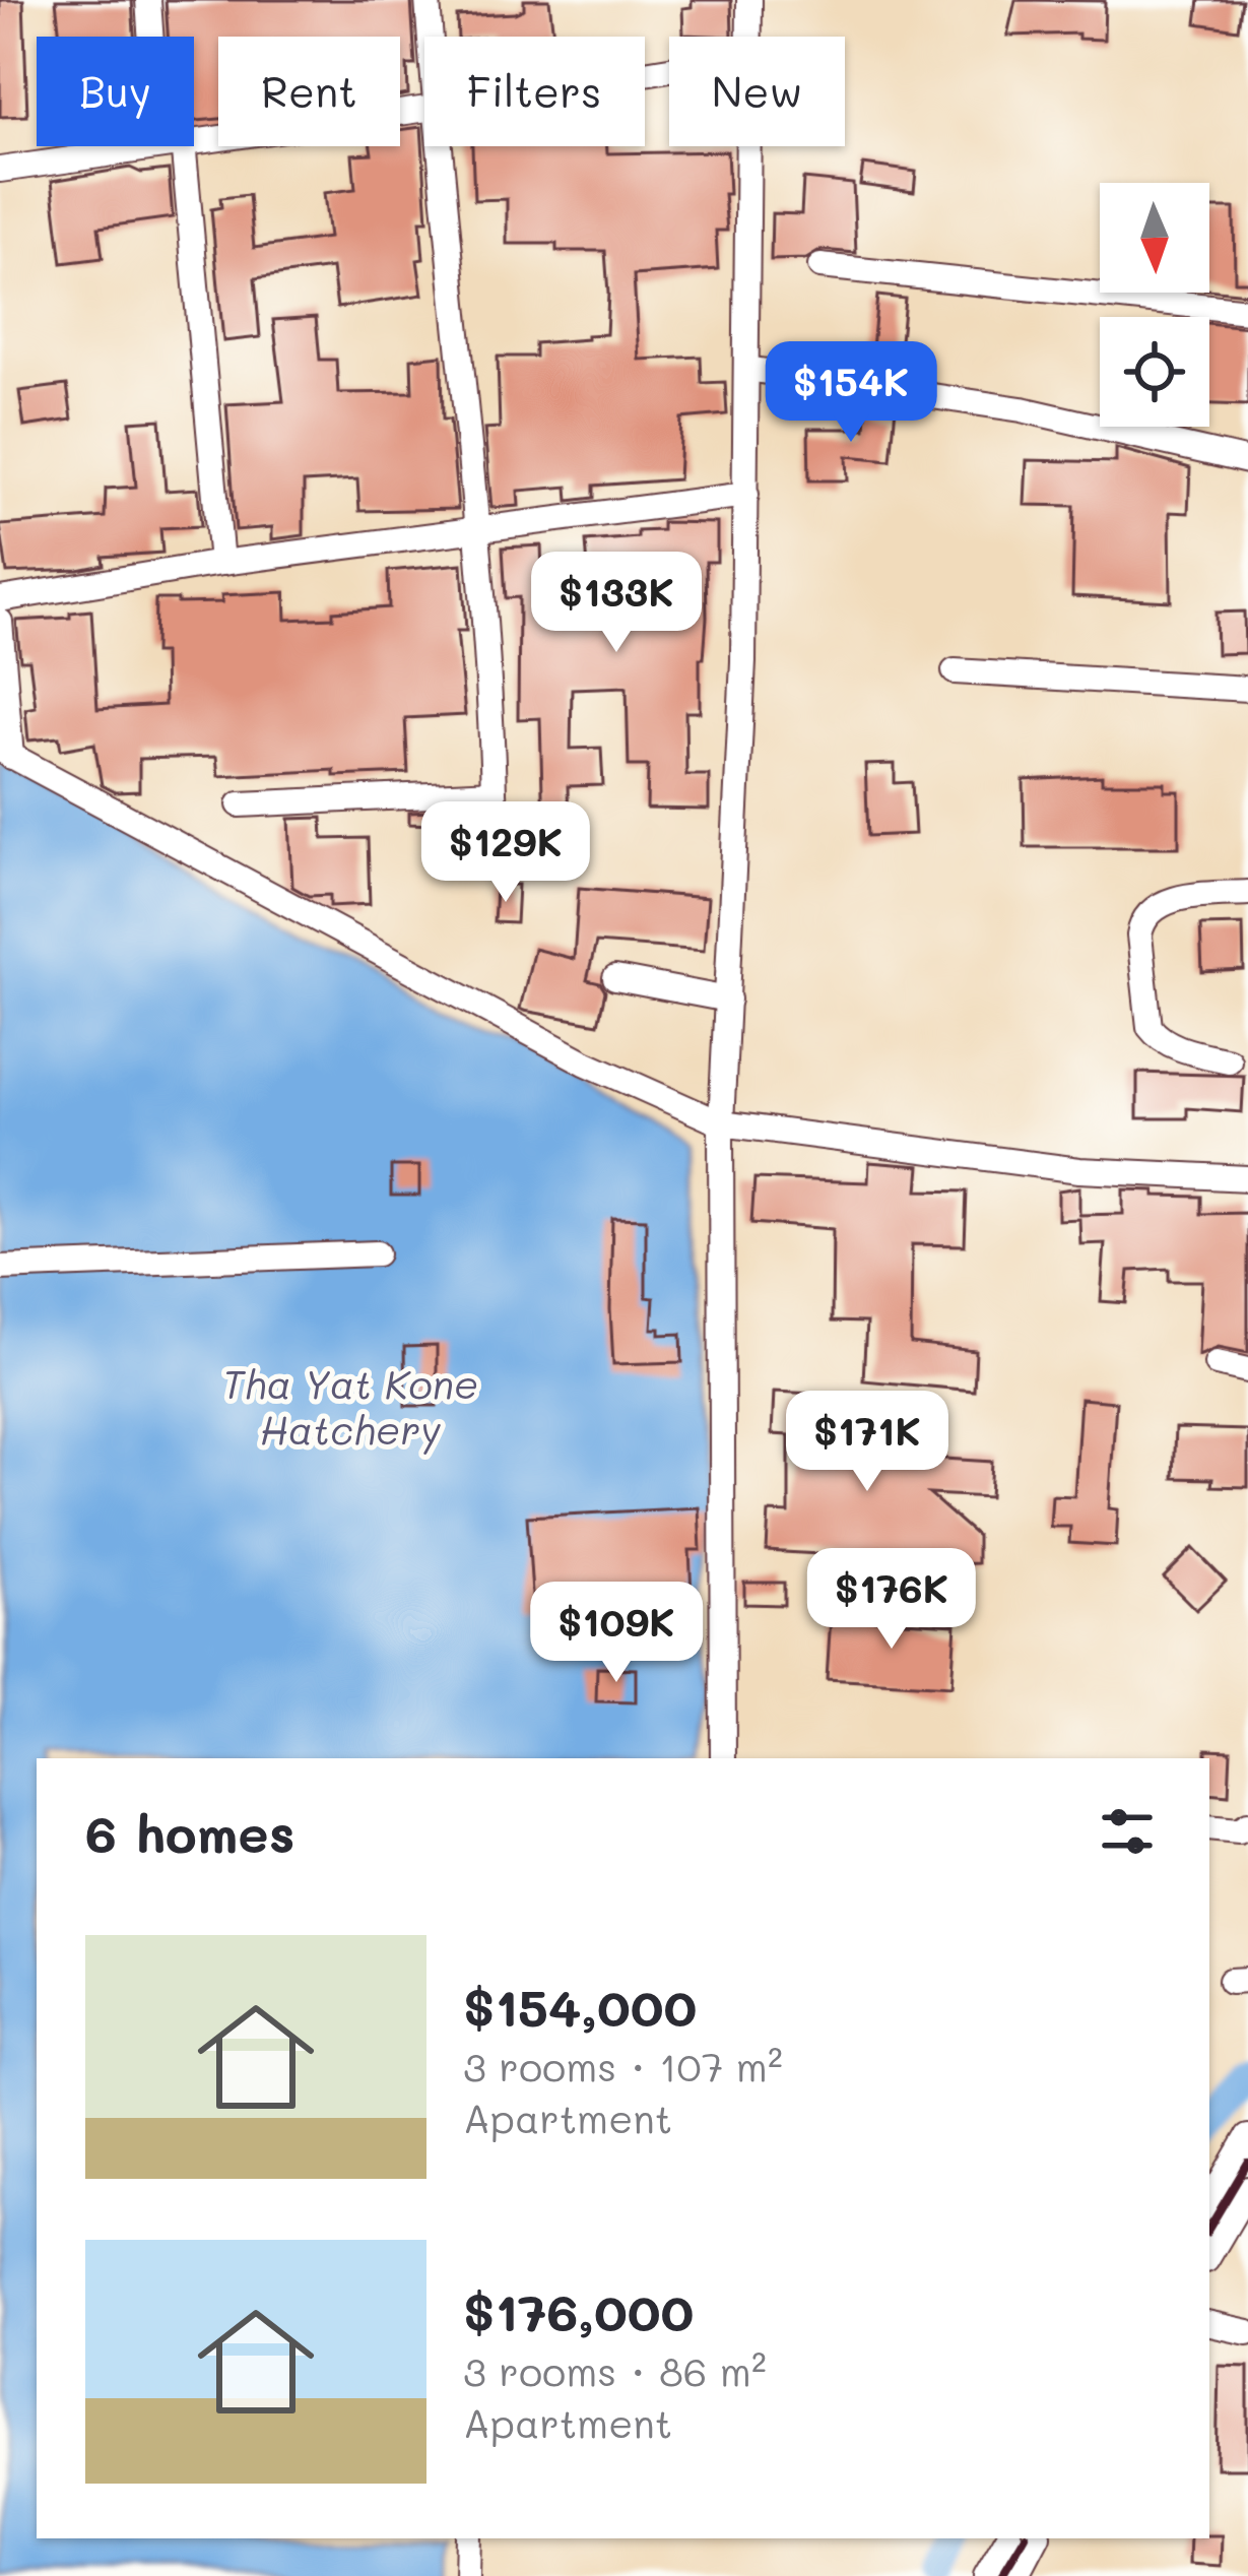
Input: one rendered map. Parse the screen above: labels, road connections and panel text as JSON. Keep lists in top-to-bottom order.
{
  "water": ["Tha Yat Kone Hatchery"],
  "north": "bottom",
  "page": {
    "chip": [
      "Buy",
      "Rent",
      "Filters",
      "New"
    ],
    "price": [
      "$154K",
      "$133K",
      "$129K",
      "$171K",
      "$176K",
      "$109K"
    ],
    "heading": "6 homes",
    "list": [
      {
        "name": "$154,000",
        "note": "3 rooms · 107 m² · Apartment"
      },
      {
        "name": "$176,000",
        "note": "3 rooms · 86 m² · Apartment"
      }
    ]
  }
}
